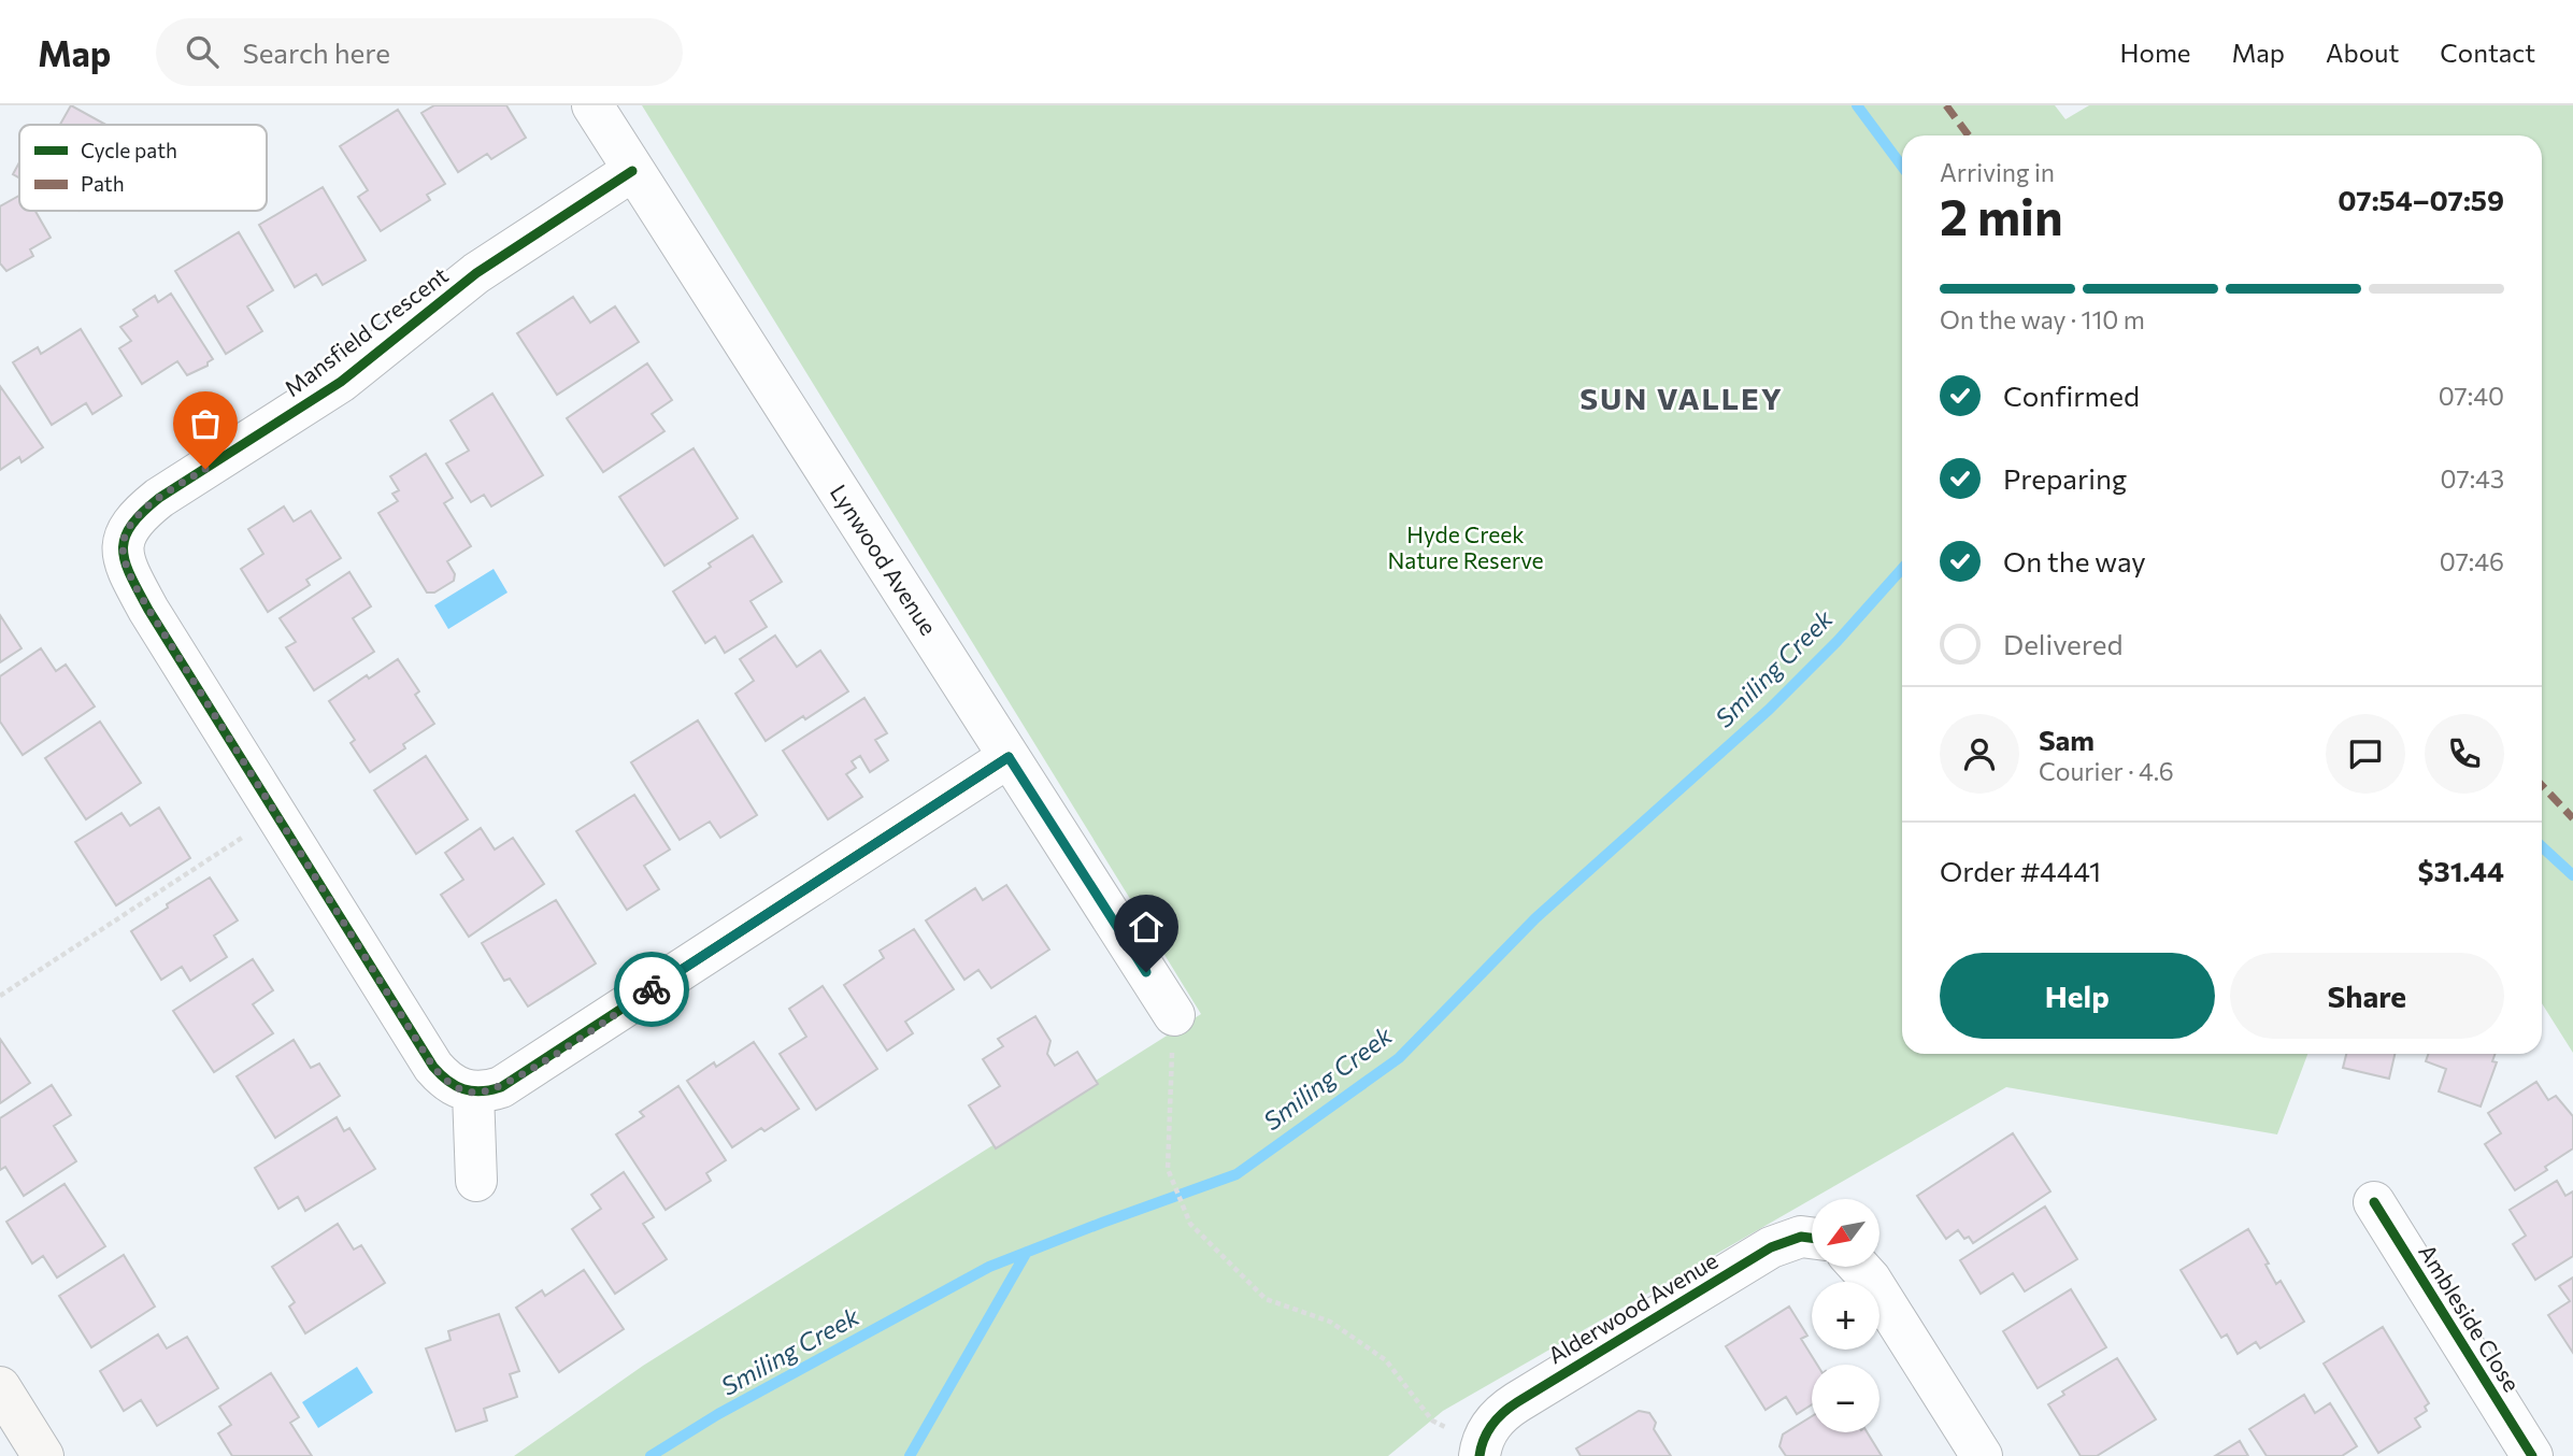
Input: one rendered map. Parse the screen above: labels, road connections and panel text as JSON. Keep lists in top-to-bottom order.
{
  "streets": {
    "street": [
      "Mansfield Crescent",
      "Lynwood Avenue",
      "Alderwood Avenue",
      "Ambleside Close"
    ]
  },
  "crossings": [
    ["Mansfield Crescent", "Lynwood Avenue"]
  ],
  "districts": ["SUN VALLEY"],
  "water": ["Smiling Creek"],
  "parks": ["Hyde Creek Nature Reserve"],
  "legend": ["Cycle path", "Path"],
  "north": "bottom left",
  "page": {
    "header": "Map",
    "search": "Search here",
    "nav": [
      "Home",
      "Map",
      "About",
      "Contact"
    ],
    "heading": ["2 min", "Arriving in", "07:54–07:59"],
    "panel": [
      "Sam",
      "Courier · 4.6",
      "Order #4441",
      "$31.44"
    ],
    "bar": "On the way · 110 m",
    "list": [
      ["Confirmed", "07:40"],
      ["Preparing", "07:43"],
      ["On the way", "07:46"],
      "Delivered"
    ],
    "buttons": ["Help", "Share"],
    "map_buttons": ["+", "−"]
  }
}
